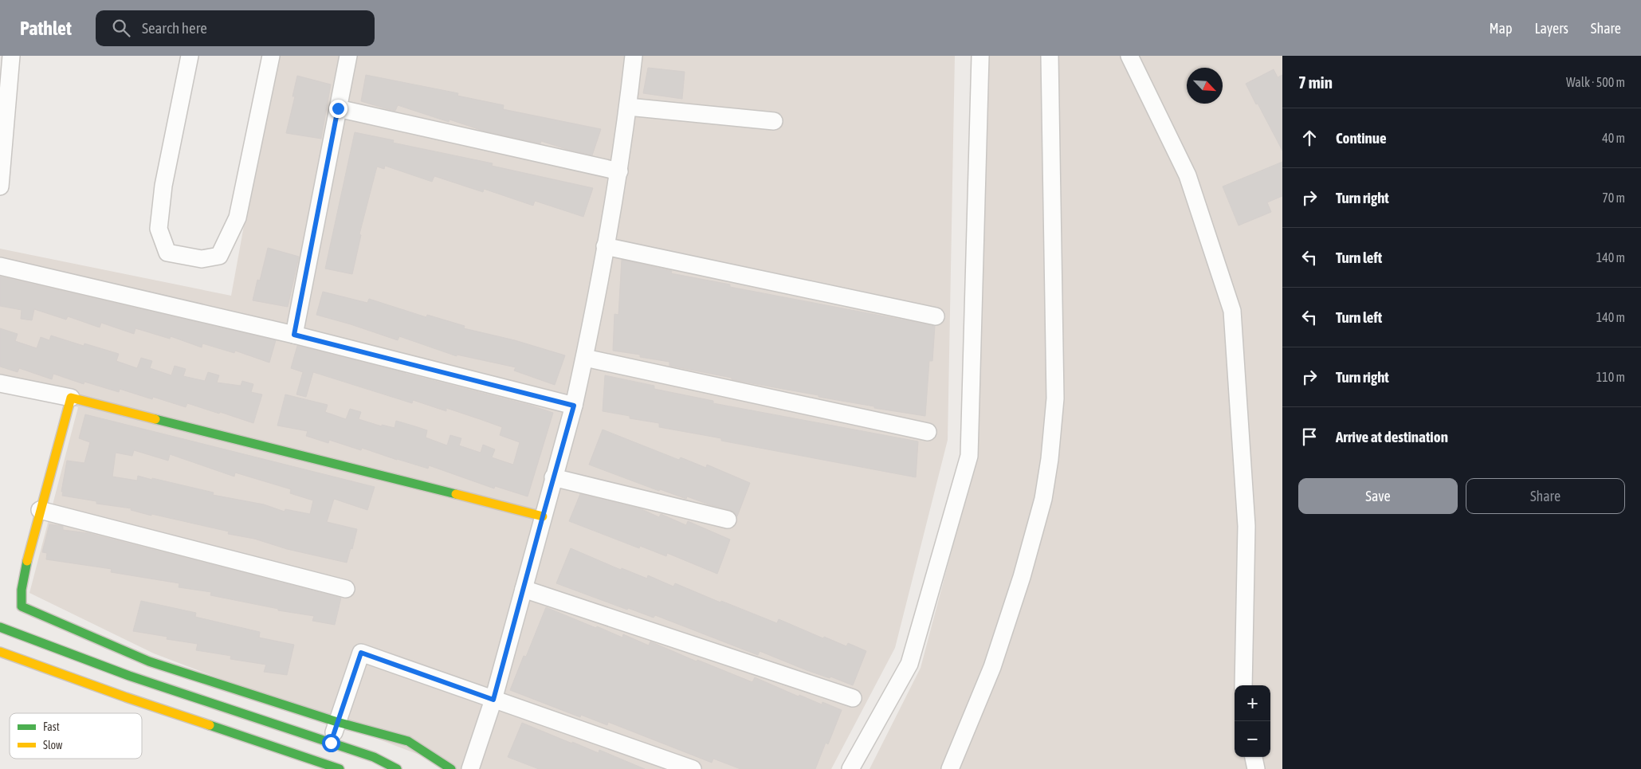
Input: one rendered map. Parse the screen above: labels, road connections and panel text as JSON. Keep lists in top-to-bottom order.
{
  "legend": ["Fast", "Slow"],
  "north": "bottom right",
  "page": {
    "header": "Pathlet",
    "search": "Search here",
    "nav": ["Map", "Layers", "Share"],
    "heading": ["7 min", "Walk · 500 m"],
    "list": [
      ["Continue", "40 m"],
      ["Turn right", "70 m"],
      ["Turn left", "140 m"],
      ["Turn left", "140 m"],
      ["Turn right", "110 m"],
      "Arrive at destination"
    ],
    "buttons": ["Save", "Share"],
    "map_buttons": ["+", "−"]
  }
}
